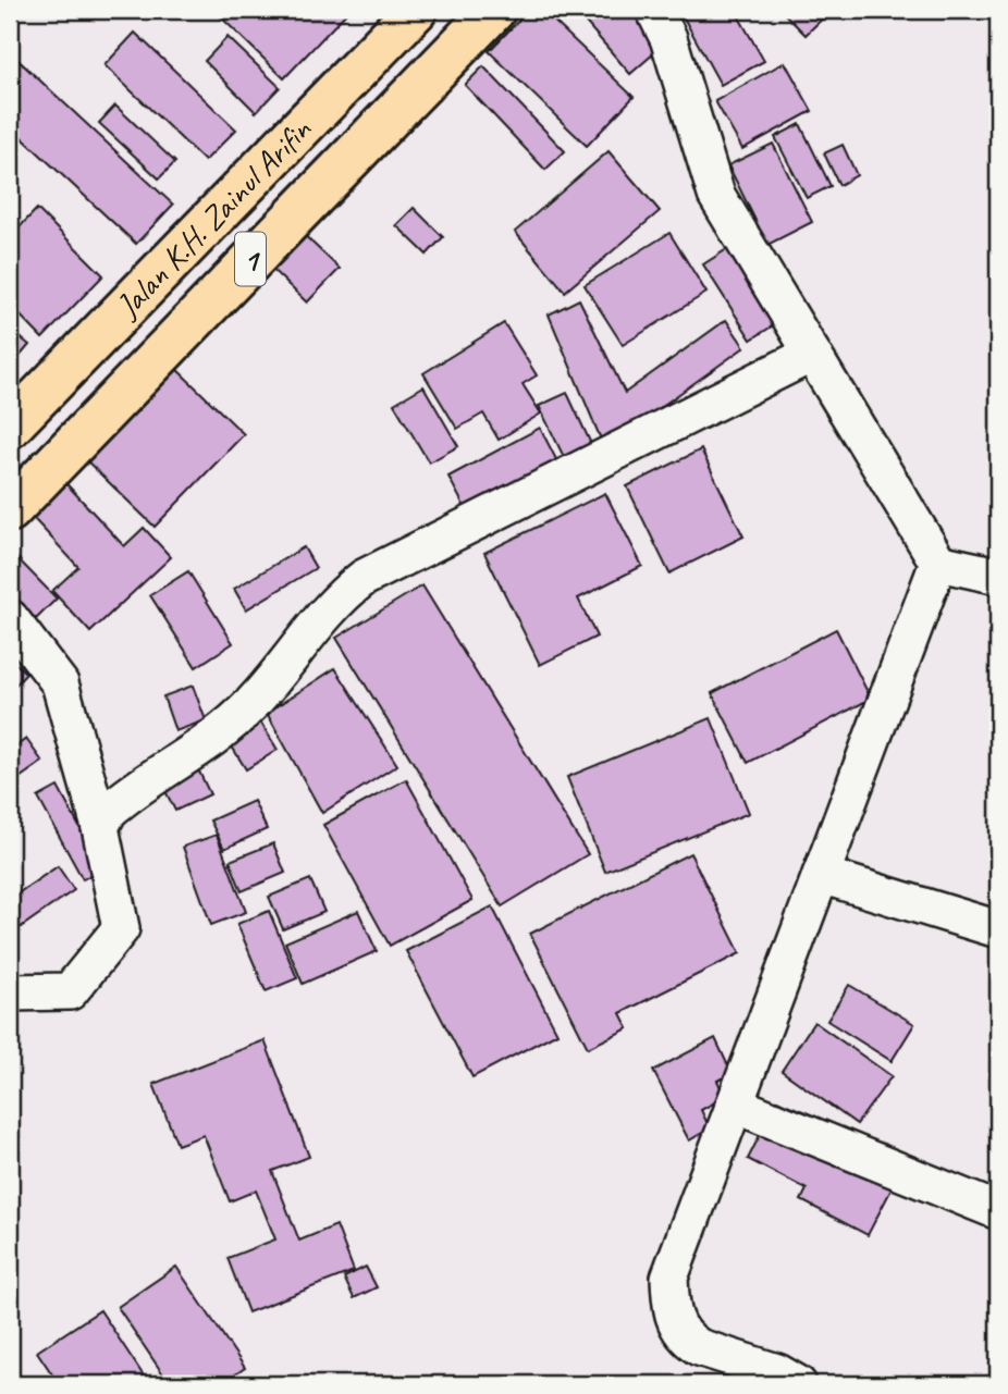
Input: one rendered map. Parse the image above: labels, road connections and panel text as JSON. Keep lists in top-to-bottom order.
{
  "streets": {
    "highway": ["Jalan K.H. Zainul Arifin", "1"]
  }
}
